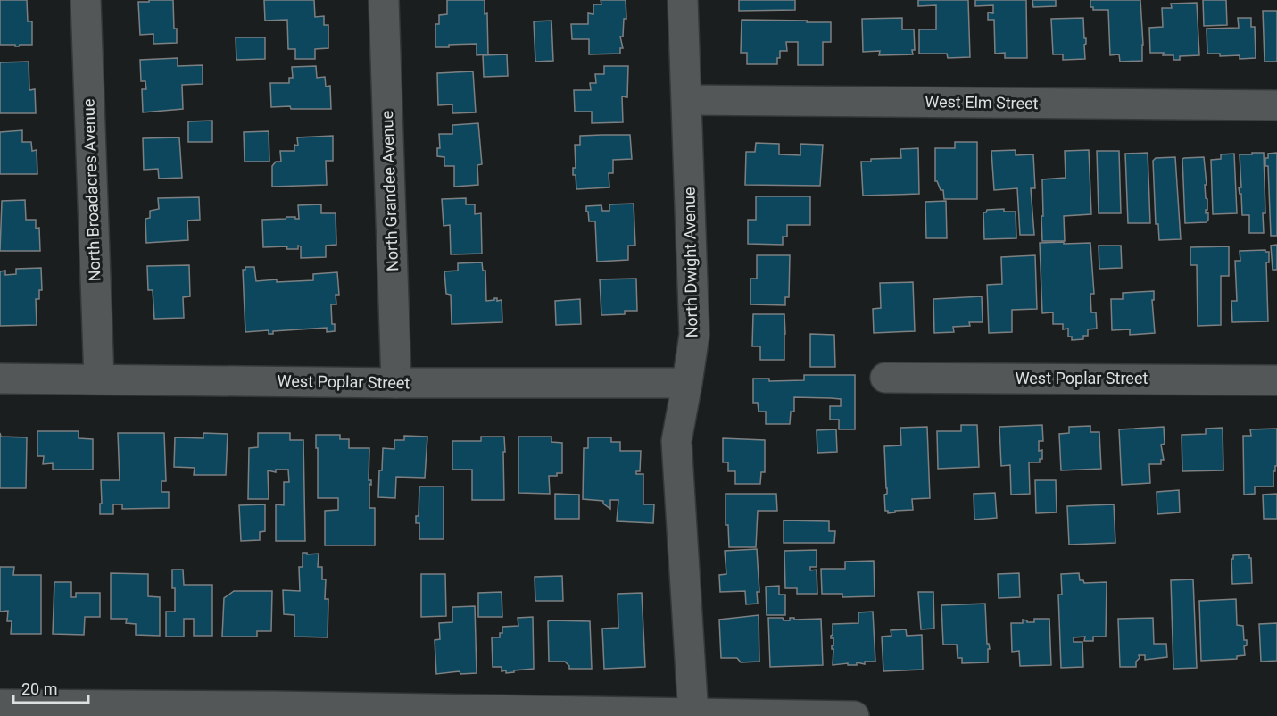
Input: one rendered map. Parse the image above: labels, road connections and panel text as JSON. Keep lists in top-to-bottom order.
{
  "streets": {
    "street": [
      "West Elm Street",
      "North Broadacres Avenue",
      "North Grandee Avenue",
      "North Dwight Avenue",
      "West Poplar Street"
    ]
  },
  "crossings": [
    ["West Elm Street", "North Dwight Avenue"],
    ["North Broadacres Avenue", "West Poplar Street"],
    ["North Grandee Avenue", "West Poplar Street"],
    ["North Dwight Avenue", "West Poplar Street"]
  ],
  "scale_bar": "20 m"
}
